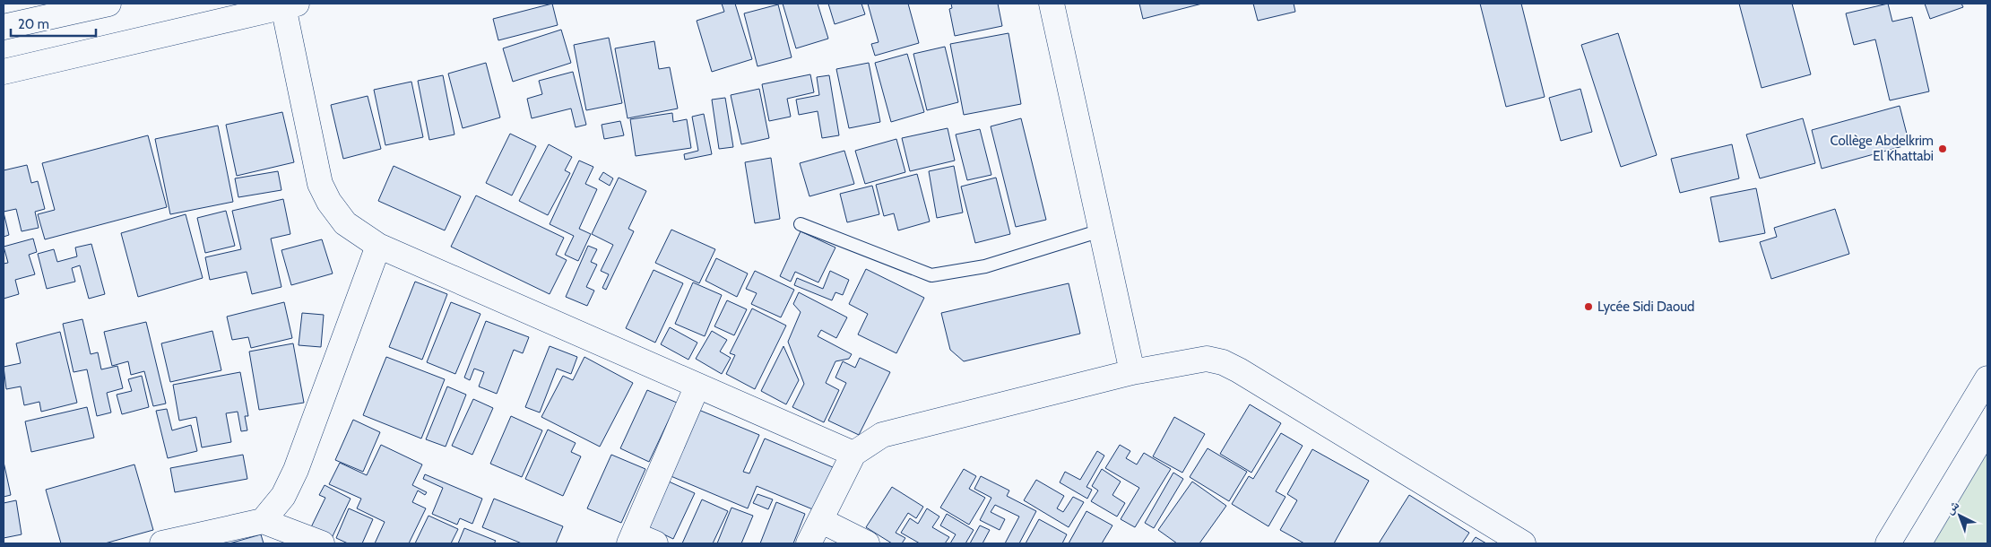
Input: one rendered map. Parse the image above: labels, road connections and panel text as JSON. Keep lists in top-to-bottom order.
{
  "places": ["Collège Abdelkrim El Khattabi", "Lycée Sidi Daoud"],
  "scale_bar": "20 m",
  "north": "top left"
}
